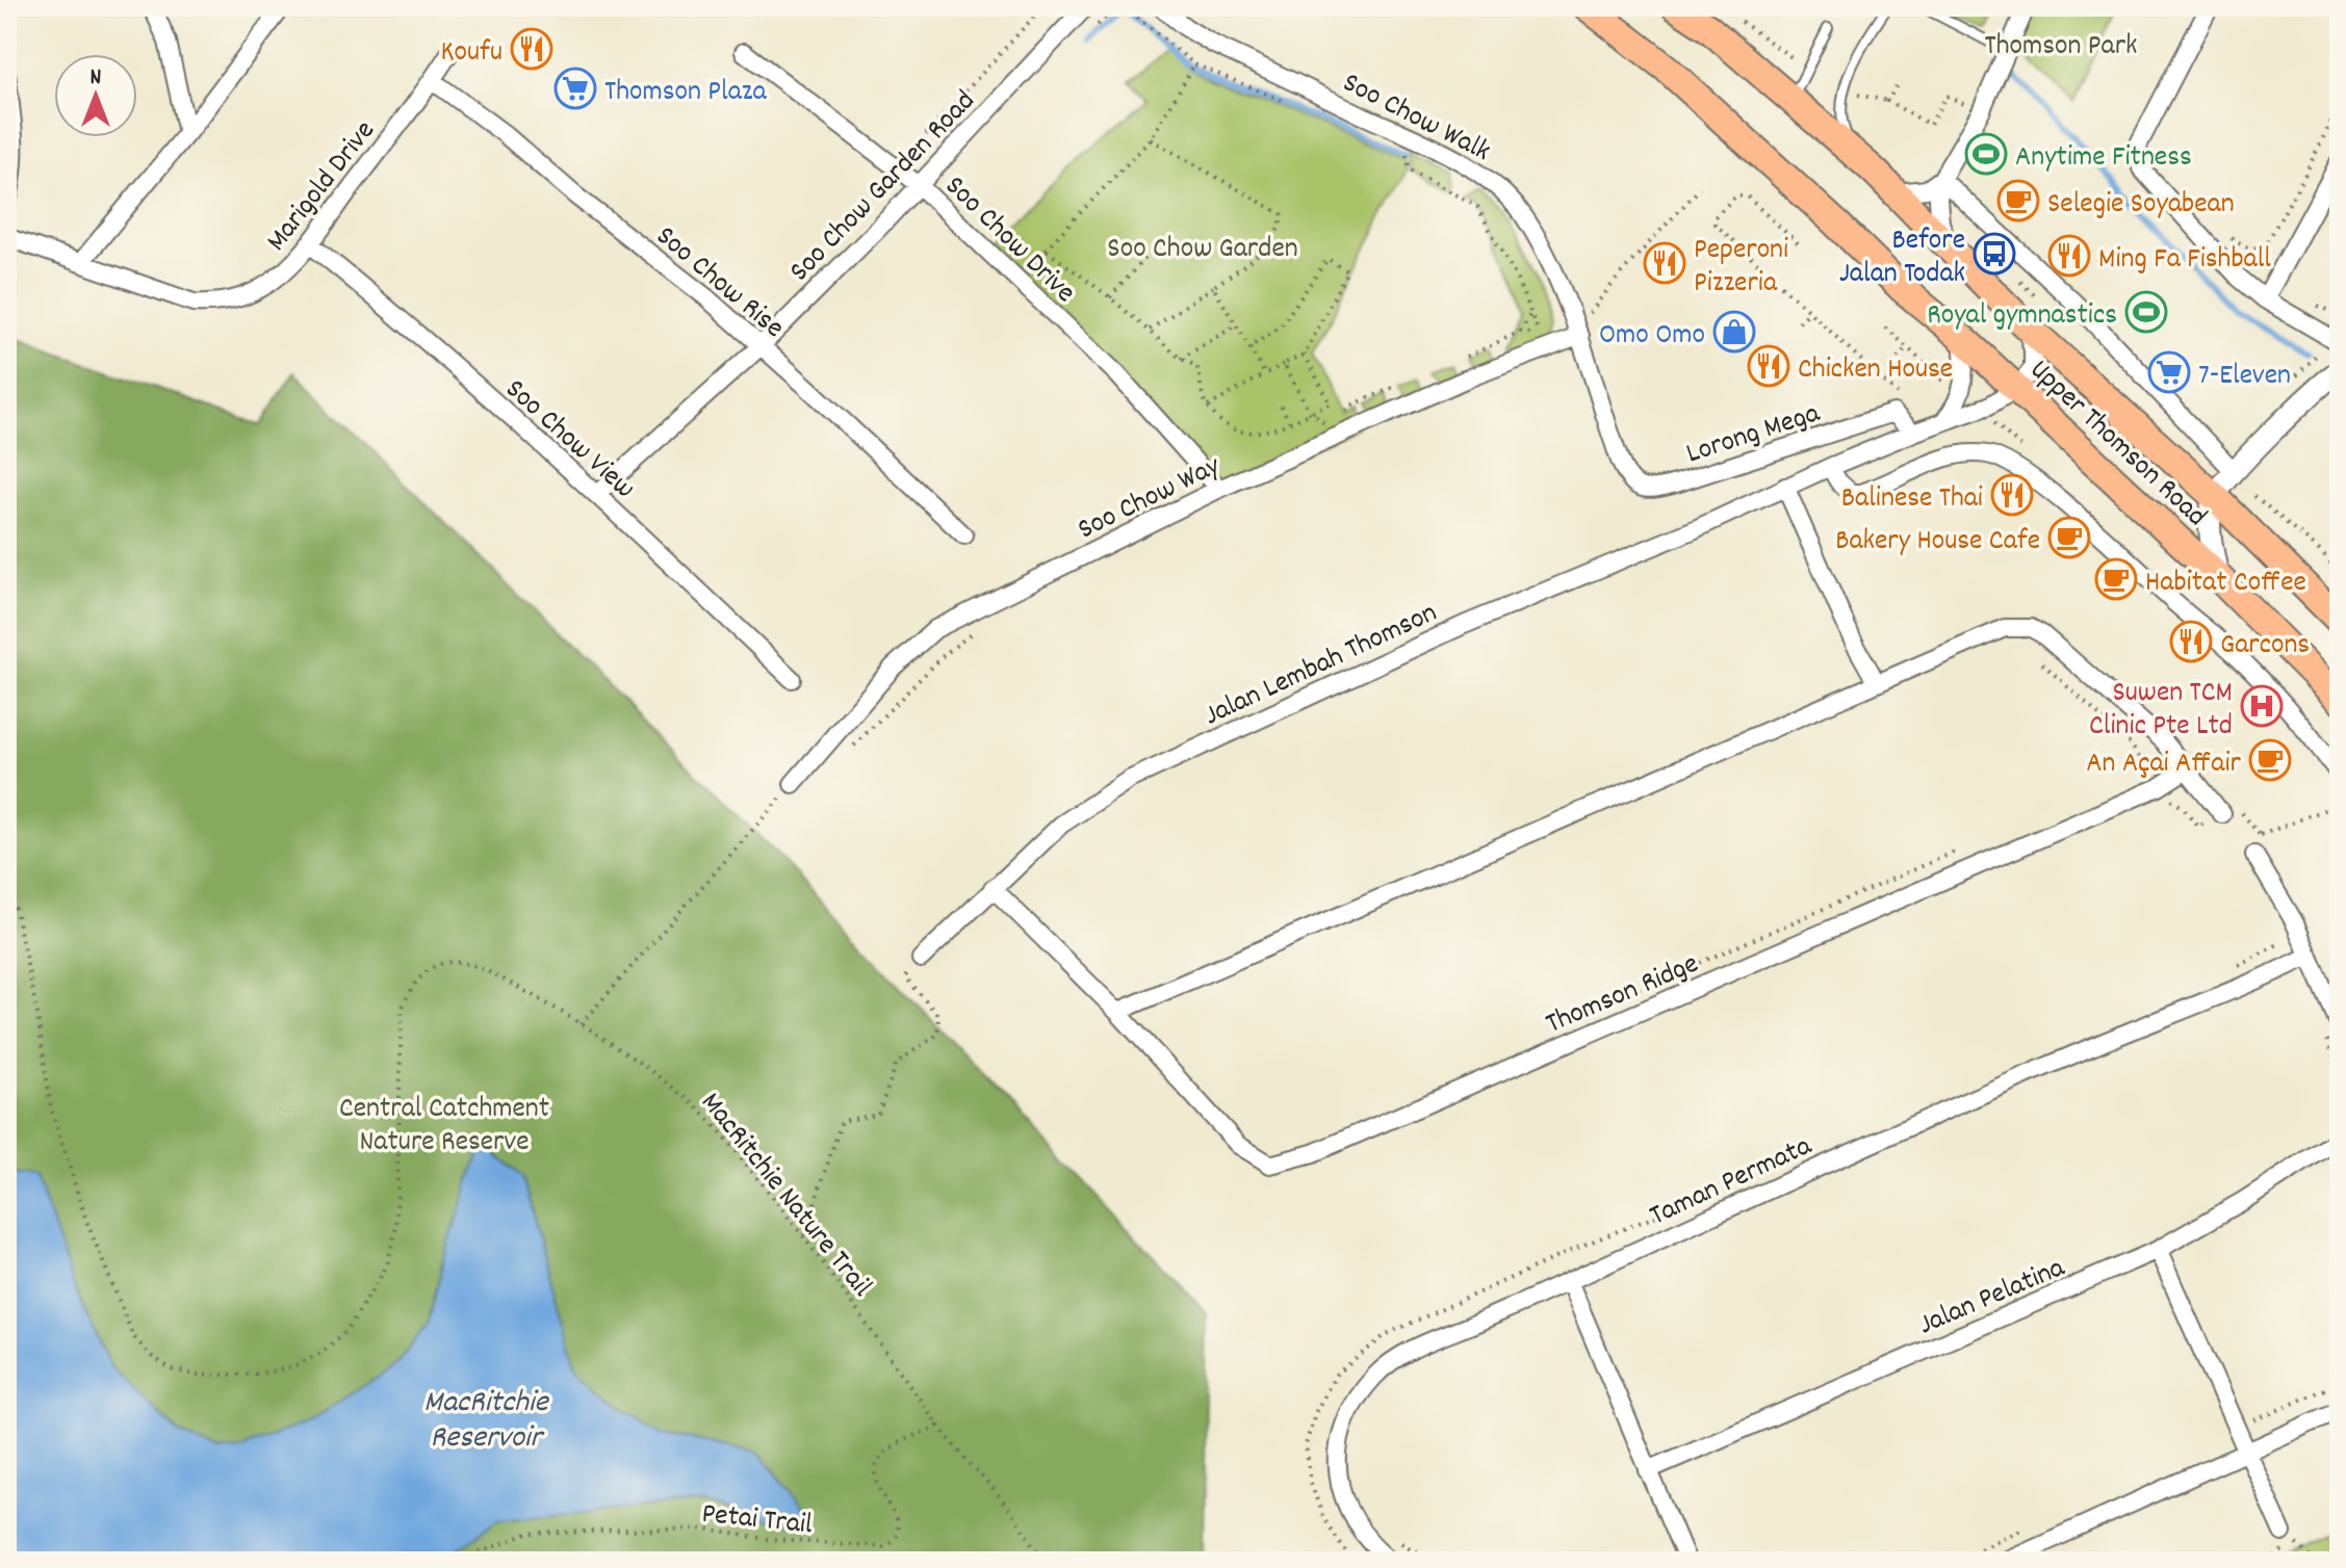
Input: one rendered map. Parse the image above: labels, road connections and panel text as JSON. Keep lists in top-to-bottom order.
{
  "streets": {
    "main road": ["Upper Thomson Road"],
    "street": [
      "Soo Chow Walk",
      "Marigold Drive",
      "Soo Chow Garden Road",
      "Soo Chow Drive",
      "Soo Chow Rise",
      "Lorong Mega",
      "Soo Chow View",
      "Soo Chow Way",
      "Jalan Lembah Thomson",
      "Thomson Ridge",
      "Taman Permata",
      "Jalan Pelatina"
    ],
    "path": ["MacRitchie Nature Trail", "Petai Trail"]
  },
  "crossings": [
    ["Soo Chow Walk", "Lorong Mega"],
    ["Soo Chow Walk", "Soo Chow Way"],
    ["Marigold Drive", "Soo Chow Rise"],
    ["Marigold Drive", "Soo Chow View"],
    ["Soo Chow Garden Road", "Soo Chow Drive"],
    ["Soo Chow Garden Road", "Soo Chow Rise"],
    ["Soo Chow Garden Road", "Soo Chow View"],
    ["Soo Chow Drive", "Soo Chow Way"],
    ["Jalan Lembah Thomson", "Thomson Ridge"],
    ["MacRitchie Nature Trail", "Petai Trail"]
  ],
  "water": ["MacRitchie Reservoir"],
  "parks": ["Thomson Park", "Soo Chow Garden", "Central Catchment Nature Reserve"],
  "places": {
    "restaurant": [
      "Koufu",
      "Ming Fa Fishball",
      "Peperoni Pizzeria",
      "Chicken House",
      "Balinese Thai",
      "Garcons"
    ],
    "supermarket": ["Thomson Plaza", "7-Eleven"],
    "sports": ["Anytime Fitness", "Royal gymnastics"],
    "cafe": [
      "Selegie Soyabean",
      "Bakery House Cafe",
      "Habitat Coffee",
      "An Açai Affair"
    ],
    "bus stop": ["Before Jalan Todak"],
    "shop": ["Omo Omo"],
    "hospital": ["Suwen TCM Clinic Pte Ltd"]
  },
  "north": "top"
}
